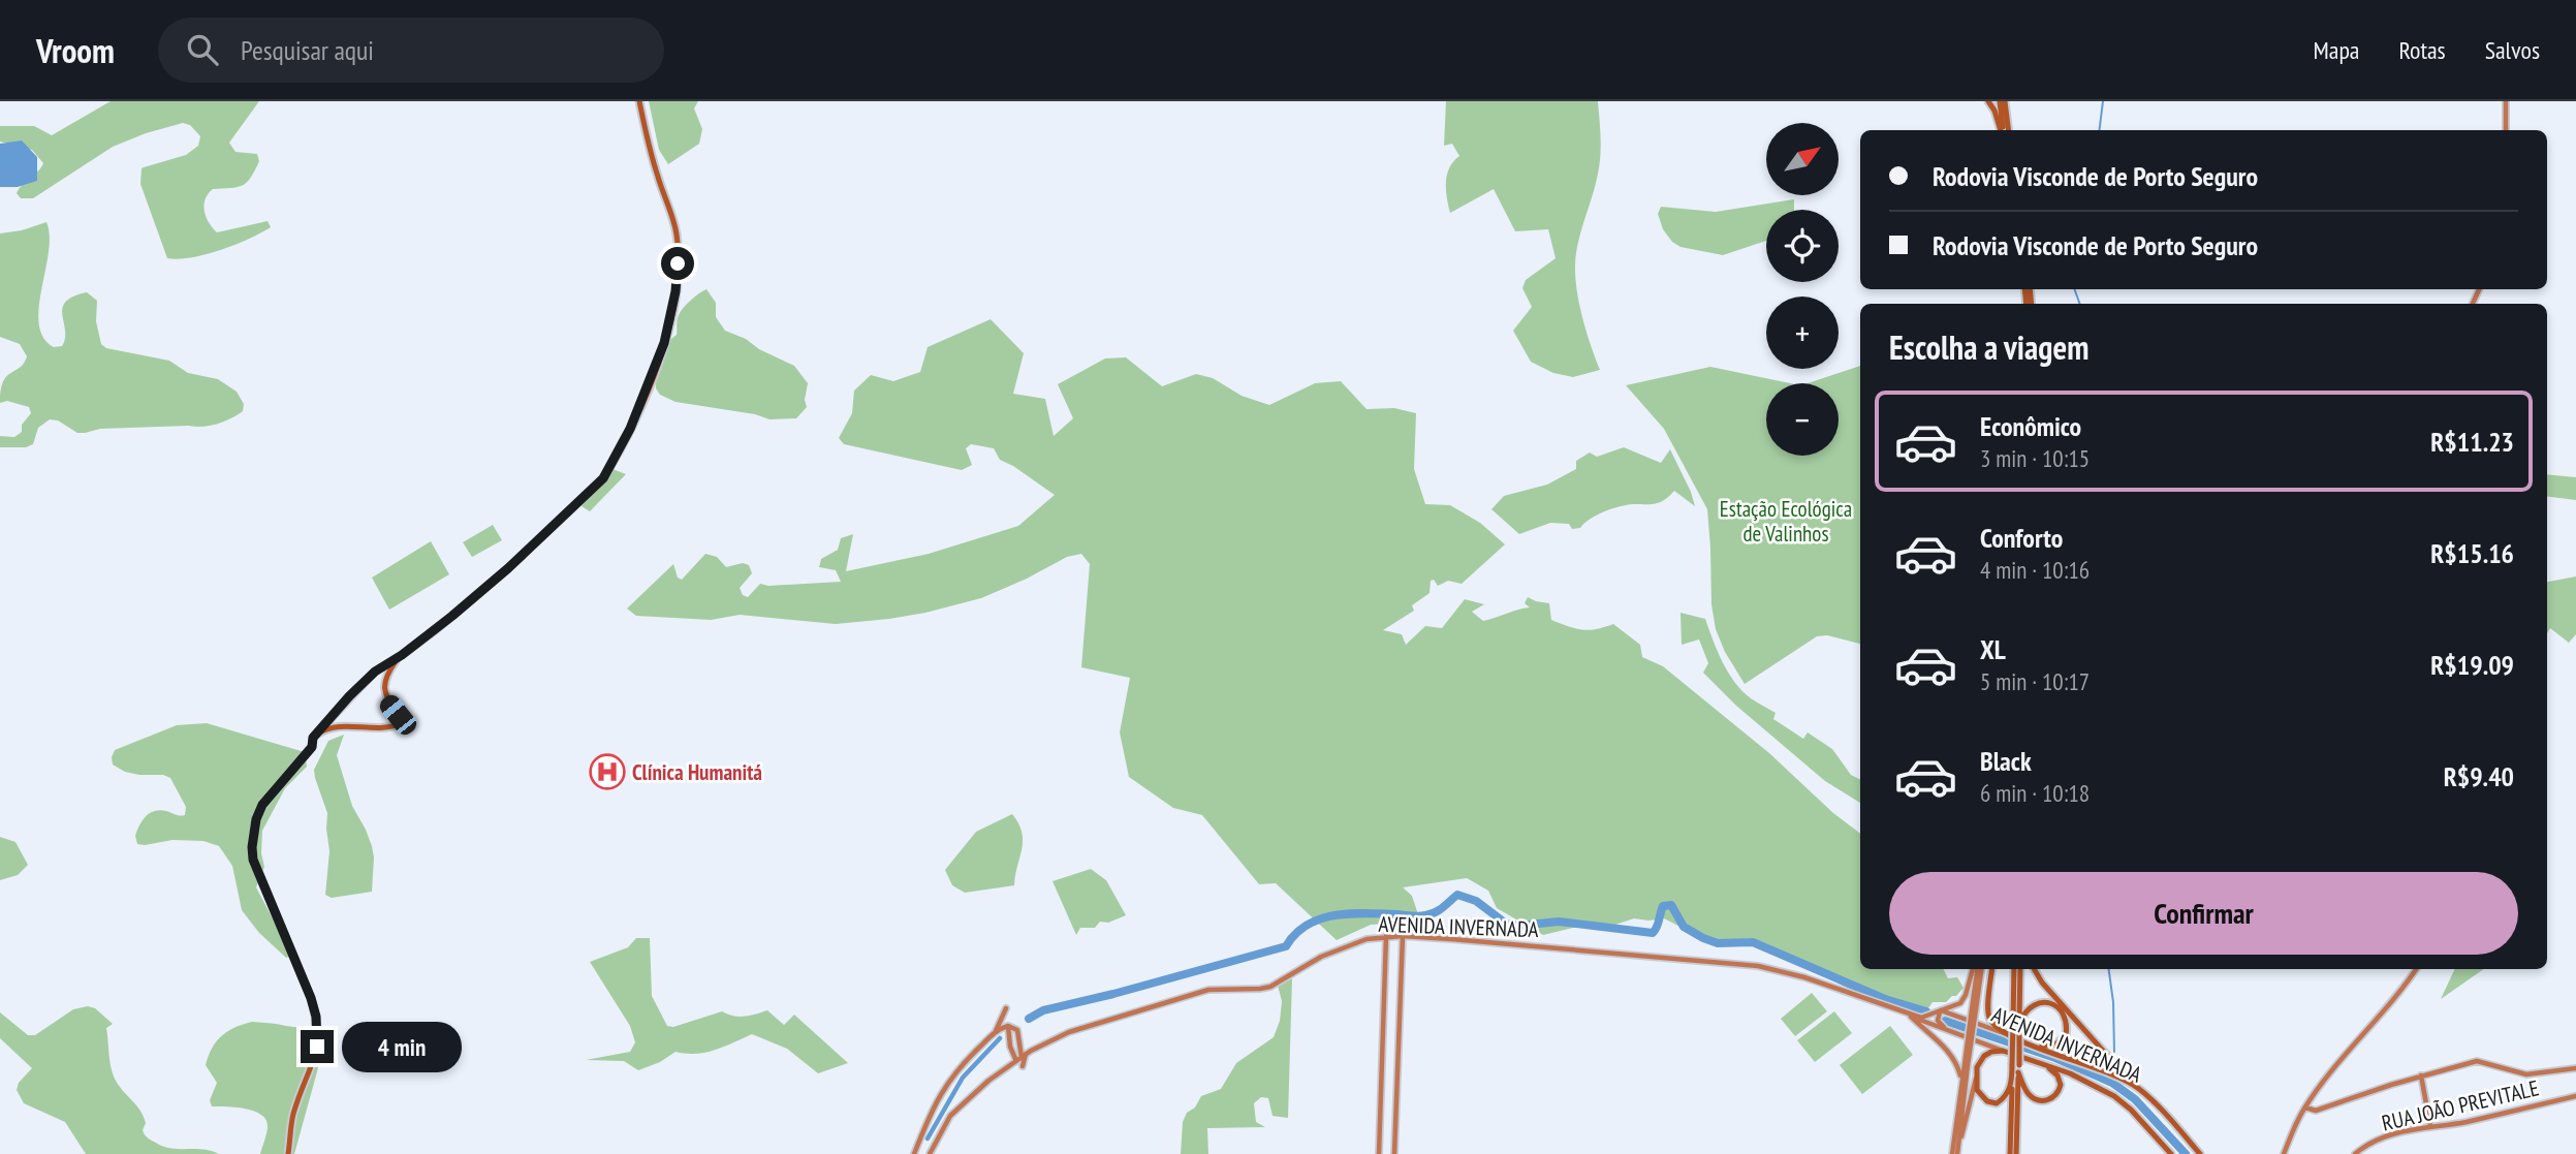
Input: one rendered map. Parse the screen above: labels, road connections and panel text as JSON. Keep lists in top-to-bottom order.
{
  "streets": {
    "main road": ["AVENIDA INVERNADA", "RUA JOÃO PREVITALE"]
  },
  "parks": ["Estação Ecológica de Valinhos"],
  "places": {
    "hospital": ["Clínica Humanitá"]
  },
  "north": "top right",
  "page": {
    "header": "Vroom",
    "search": "Pesquisar aqui",
    "nav": ["Mapa", "Rotas", "Salvos"],
    "map_buttons": ["+", "−"],
    "banner": ["Rodovia Visconde de Porto Seguro", "Rodovia Visconde de Porto Seguro"],
    "heading": "Escolha a viagem",
    "list": [
      {
        "name": "Econômico",
        "note": "3 min · 10:15",
        "value": "R$11.23"
      },
      {
        "name": "Conforto",
        "note": "4 min · 10:16",
        "value": "R$15.16"
      },
      {
        "name": "XL",
        "note": "5 min · 10:17",
        "value": "R$19.09"
      },
      {
        "name": "Black",
        "note": "6 min · 10:18",
        "value": "R$9.40"
      }
    ],
    "buttons": "Confirmar",
    "bubble": "4 min"
  }
}
